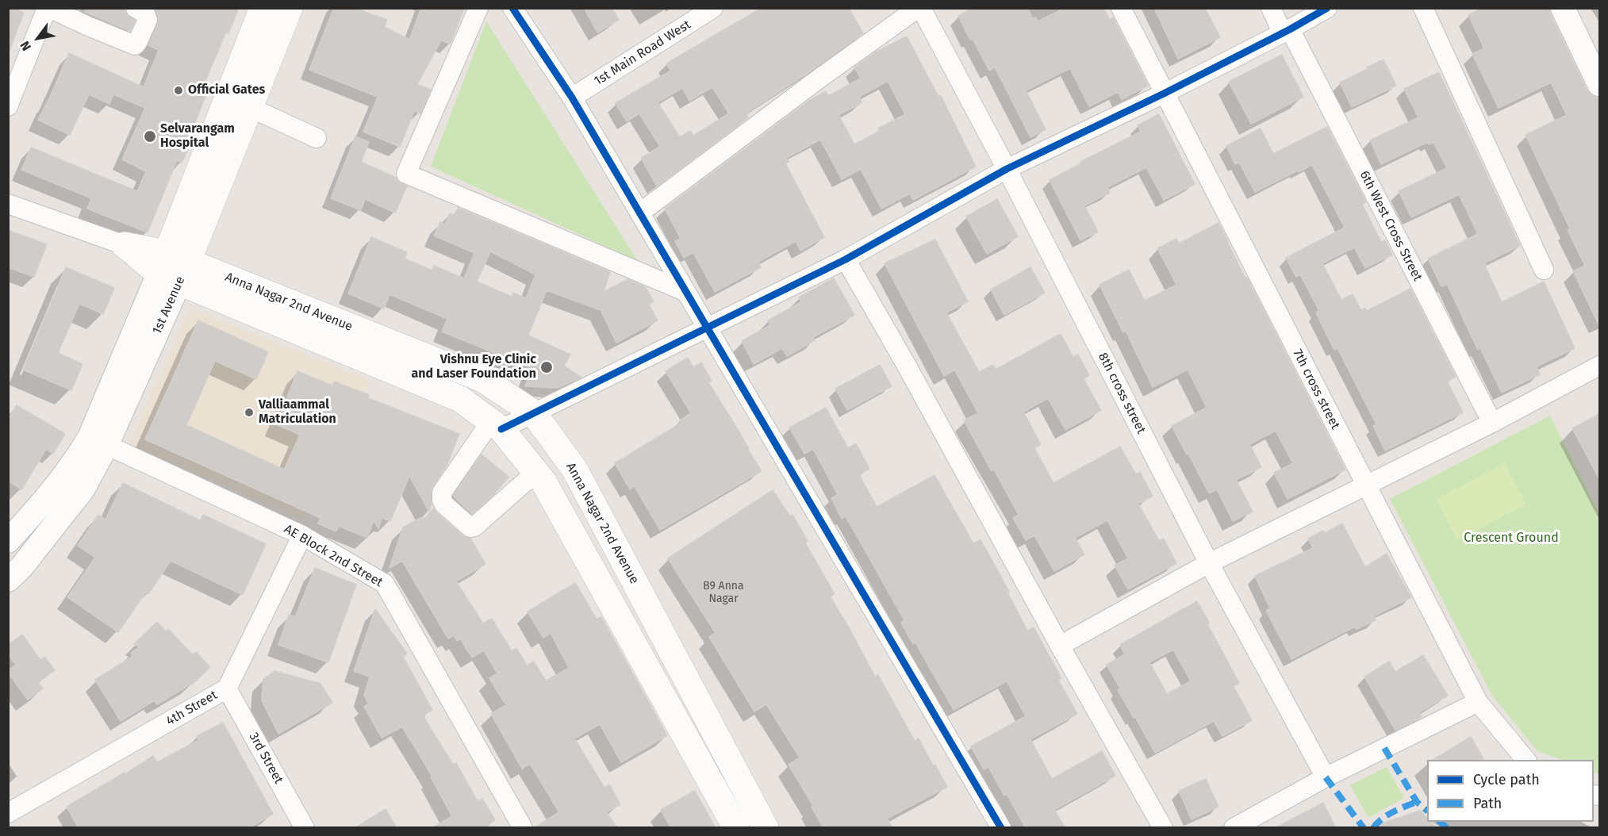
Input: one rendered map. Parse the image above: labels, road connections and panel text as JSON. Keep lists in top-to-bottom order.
{
  "streets": {
    "main road": ["Anna Nagar 2nd Avenue", "1st Avenue"],
    "street": [
      "1st Main Road West",
      "6th West Cross Street",
      "7th cross street",
      "8th cross street",
      "AE Block 2nd Street",
      "4th Street",
      "3rd Street"
    ]
  },
  "crossings": [
    ["Anna Nagar 2nd Avenue", "1st Avenue"],
    ["1st Avenue", "AE Block 2nd Street"],
    ["AE Block 2nd Street", "4th Street"],
    ["4th Street", "3rd Street"]
  ],
  "parks": ["Crescent Ground"],
  "places": [
    "Official Gates",
    "Selvarangam Hospital",
    "Vishnu Eye Clinic and Laser Foundation",
    "Valliaammal Matriculation"
  ],
  "house_numbers": ["B9 Anna Nagar"],
  "legend": ["Cycle path", "Path"],
  "north": "bottom left"
}
